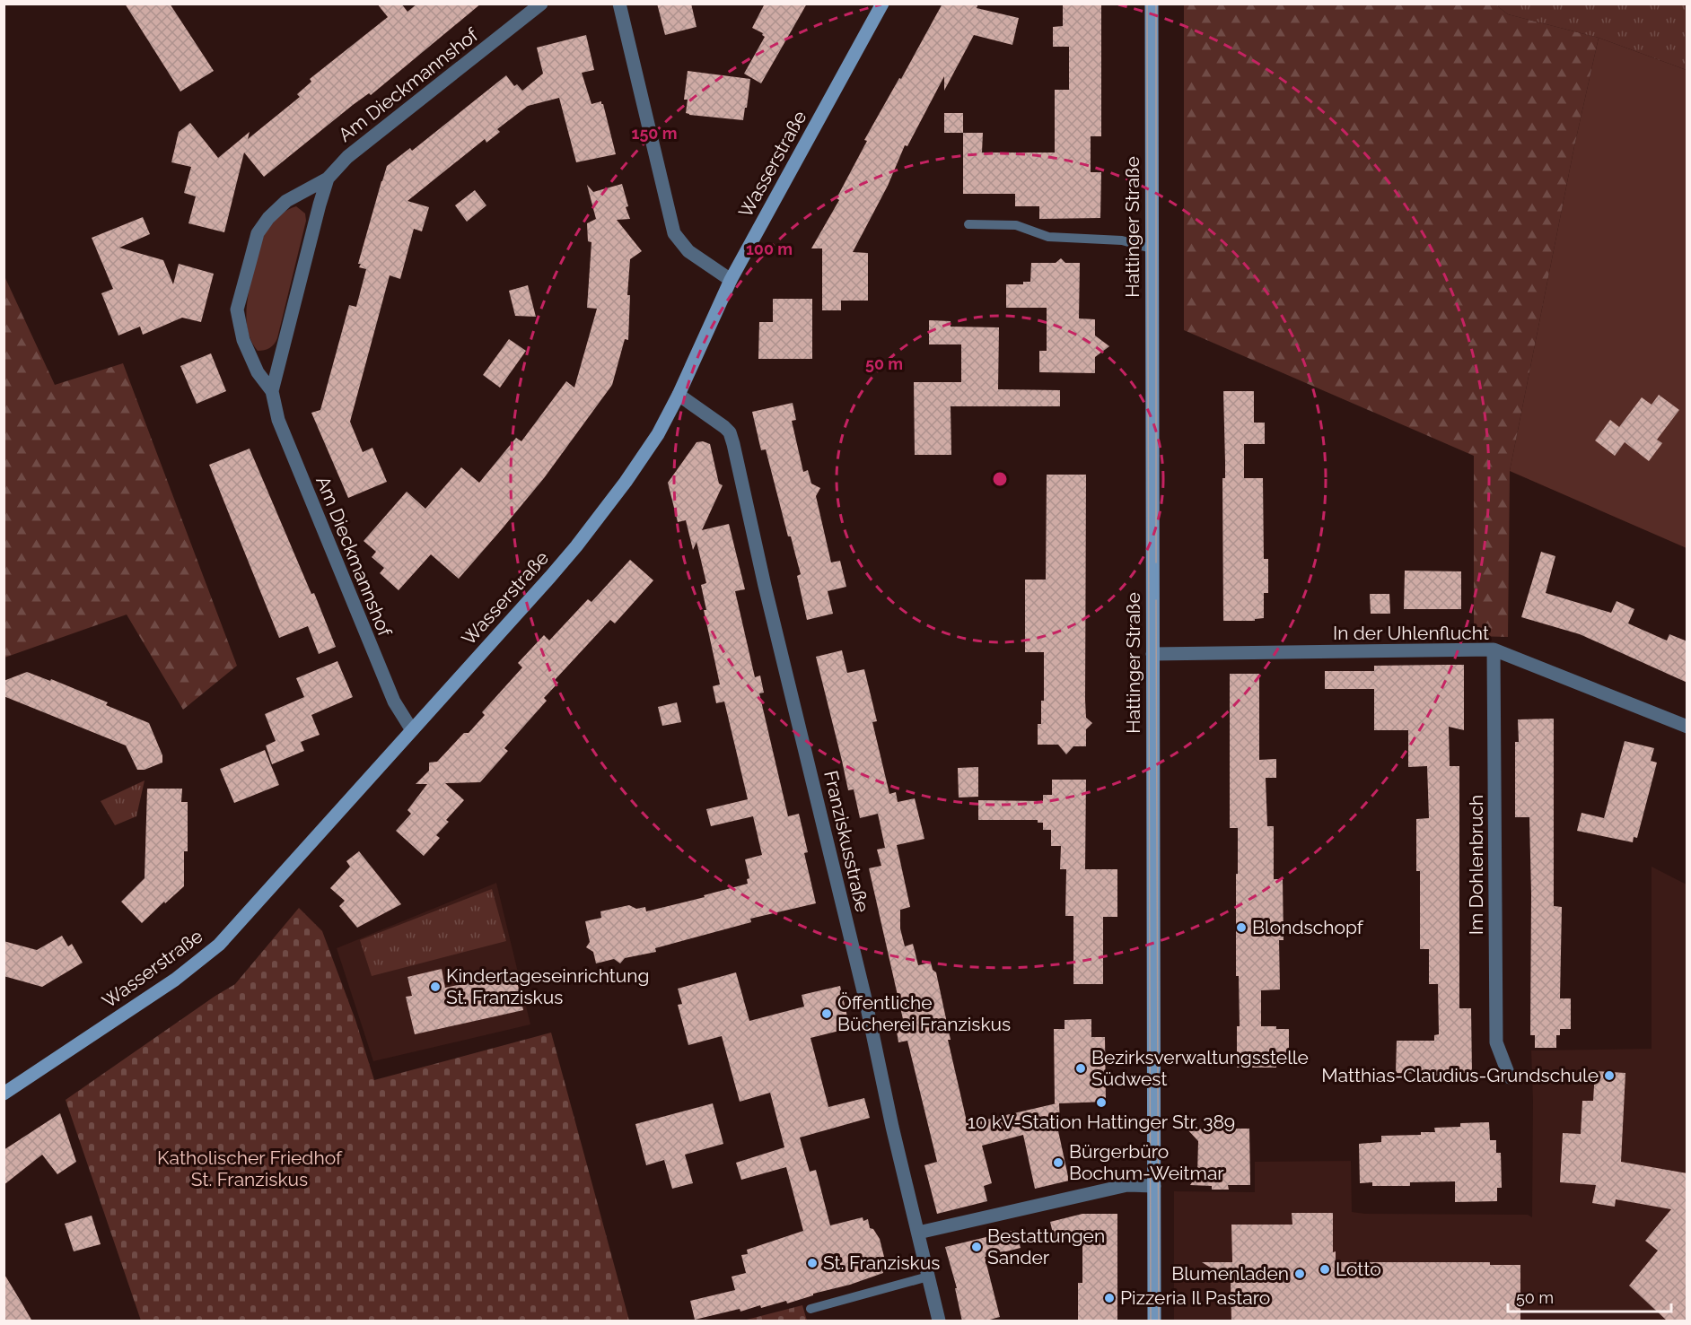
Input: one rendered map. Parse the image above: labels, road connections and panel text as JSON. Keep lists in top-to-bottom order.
{
  "streets": {
    "main road": ["Wasserstraße", "Hattinger Straße"],
    "street": [
      "Am Dieckmannshof",
      "In der Uhlenflucht",
      "Franziskusstraße",
      "Im Dohlenbruch"
    ]
  },
  "crossings": [
    ["Am Dieckmannshof", "Wasserstraße"],
    ["Wasserstraße", "Franziskusstraße"],
    ["Hattinger Straße", "In der Uhlenflucht"],
    ["In der Uhlenflucht", "Im Dohlenbruch"]
  ],
  "parks": ["Katholischer Friedhof St. Franziskus"],
  "places": [
    "Blondschopf",
    "Kindertageseinrichtung St. Franziskus",
    "Öffentliche Bücherei Franziskus",
    "Bezirksverwaltungsstelle Südwest",
    "Matthias-Claudius-Grundschule",
    "10 kV-Station Hattinger Str. 389",
    "Bürgerbüro Bochum-Weitmar",
    "Bestattungen Sander",
    "St. Franziskus",
    "Lotto",
    "Blumenladen",
    "Pizzeria Il Pastaro"
  ],
  "scale_bar": "50 m",
  "rings": ["150 m", "100 m", "50 m"]
}
